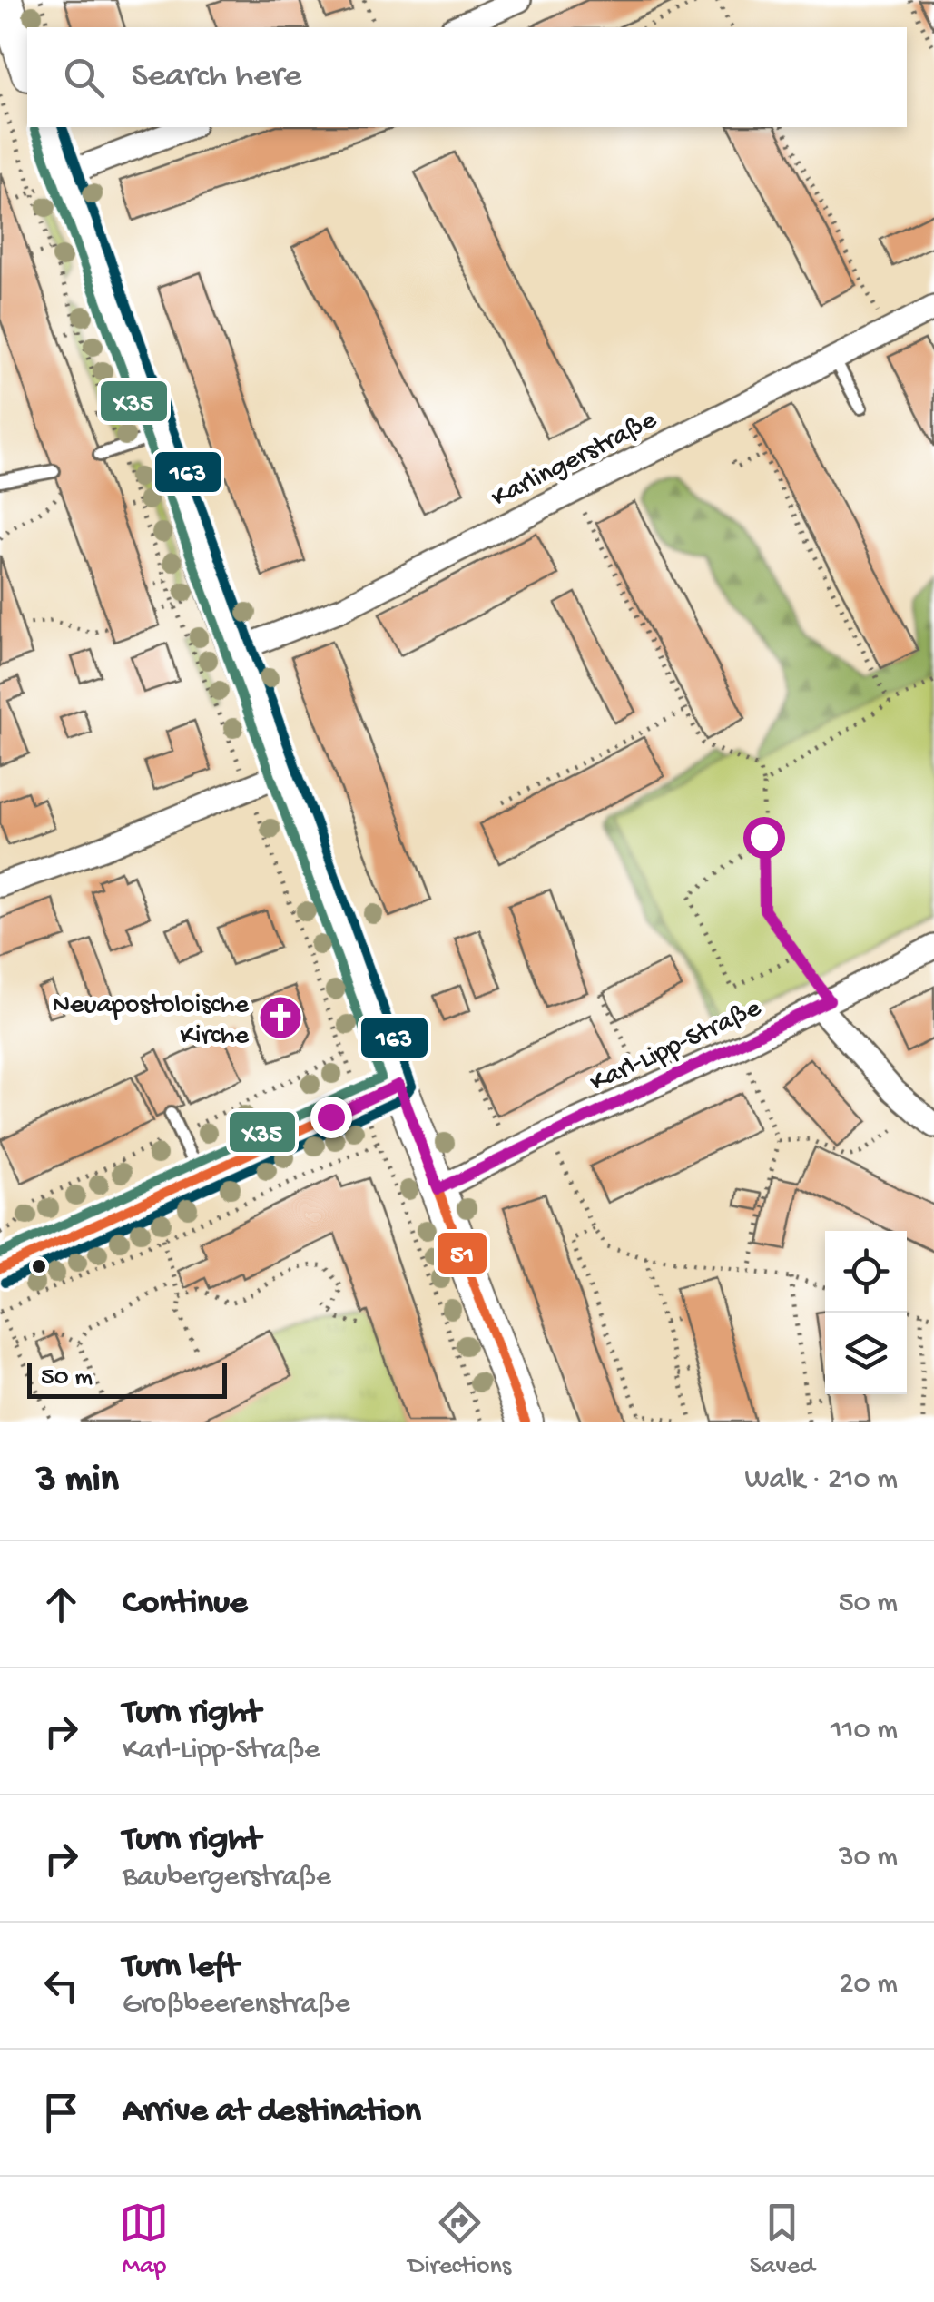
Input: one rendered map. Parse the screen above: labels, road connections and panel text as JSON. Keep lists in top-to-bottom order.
{
  "streets": {
    "street": ["Karlingerstraße", "Karl-Lipp-Straße"]
  },
  "places": {
    "church": ["Neuapostoloische Kirche"]
  },
  "lines": ["transit line 163", "transit line X35", "transit line 51"],
  "scale_bar": "50 m",
  "page": {
    "search": "Search here",
    "scale": "50 m",
    "heading": ["3 min", "Walk · 210 m"],
    "list": [
      ["Continue", "50 m"],
      ["Turn right", "Karl-Lipp-Straße", "110 m"],
      ["Turn right", "Baubergerstraße", "30 m"],
      ["Turn left", "Großbeerenstraße", "20 m"],
      "Arrive at destination"
    ],
    "nav": ["Map", "Directions", "Saved"]
  }
}
